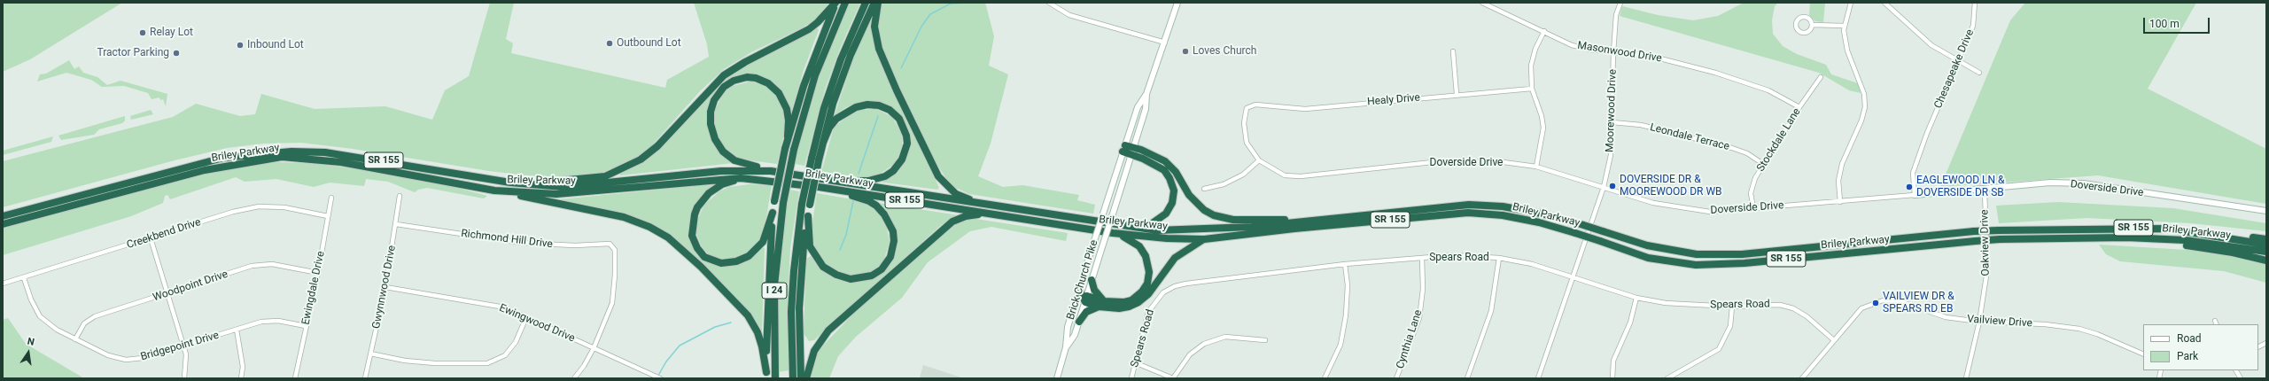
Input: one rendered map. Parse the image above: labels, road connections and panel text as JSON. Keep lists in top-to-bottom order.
{
  "streets": {
    "highway": ["Briley Parkway", "SR 155", "I 24"],
    "main road": ["Doverside Drive", "Brick Church Pike"],
    "street": [
      "Masonwood Drive",
      "Chesapeake Drive",
      "Healy Drive",
      "Moorewood Drive",
      "Leondale Terrace",
      "Stockdale Lane",
      "Creekbend Drive",
      "Richmond Hill Drive",
      "Oakview Drive",
      "Spears Road",
      "Woodpoint Drive",
      "Gwynnwood Drive",
      "Ewingdale Drive",
      "Vailview Drive",
      "Ewingwood Drive",
      "Cynthia Lane",
      "Bridgepoint Drive"
    ]
  },
  "crossings": [
    ["Masonwood Drive", "Moorewood Drive"],
    ["Masonwood Drive", "Stockdale Lane"],
    ["Chesapeake Drive", "Doverside Drive"],
    ["Healy Drive", "Doverside Drive"],
    ["Moorewood Drive", "Leondale Terrace"],
    ["Moorewood Drive", "Doverside Drive"],
    ["Moorewood Drive", "Spears Road"],
    ["Leondale Terrace", "Stockdale Lane"],
    ["Stockdale Lane", "Doverside Drive"],
    ["Doverside Drive", "Oakview Drive"],
    ["Creekbend Drive", "Ewingdale Drive"],
    ["Creekbend Drive", "Bridgepoint Drive"],
    ["Richmond Hill Drive", "Gwynnwood Drive"],
    ["Richmond Hill Drive", "Ewingwood Drive"],
    ["Oakview Drive", "Vailview Drive"],
    ["Spears Road", "Vailview Drive"],
    ["Spears Road", "Cynthia Lane"],
    ["Woodpoint Drive", "Ewingdale Drive"],
    ["Woodpoint Drive", "Bridgepoint Drive"],
    ["Gwynnwood Drive", "Ewingwood Drive"],
    ["Ewingdale Drive", "Bridgepoint Drive"]
  ],
  "places": [
    "Relay Lot",
    "Outbound Lot",
    "Inbound Lot",
    "Loves Church",
    "Tractor Parking",
    "DOVERSIDE DR & MOOREWOOD DR WB",
    "EAGLEWOOD LN & DOVERSIDE DR SB",
    "VAILVIEW DR & SPEARS RD EB"
  ],
  "legend": ["Road", "Park"],
  "scale_bar": "100 m",
  "north": "top"
}
